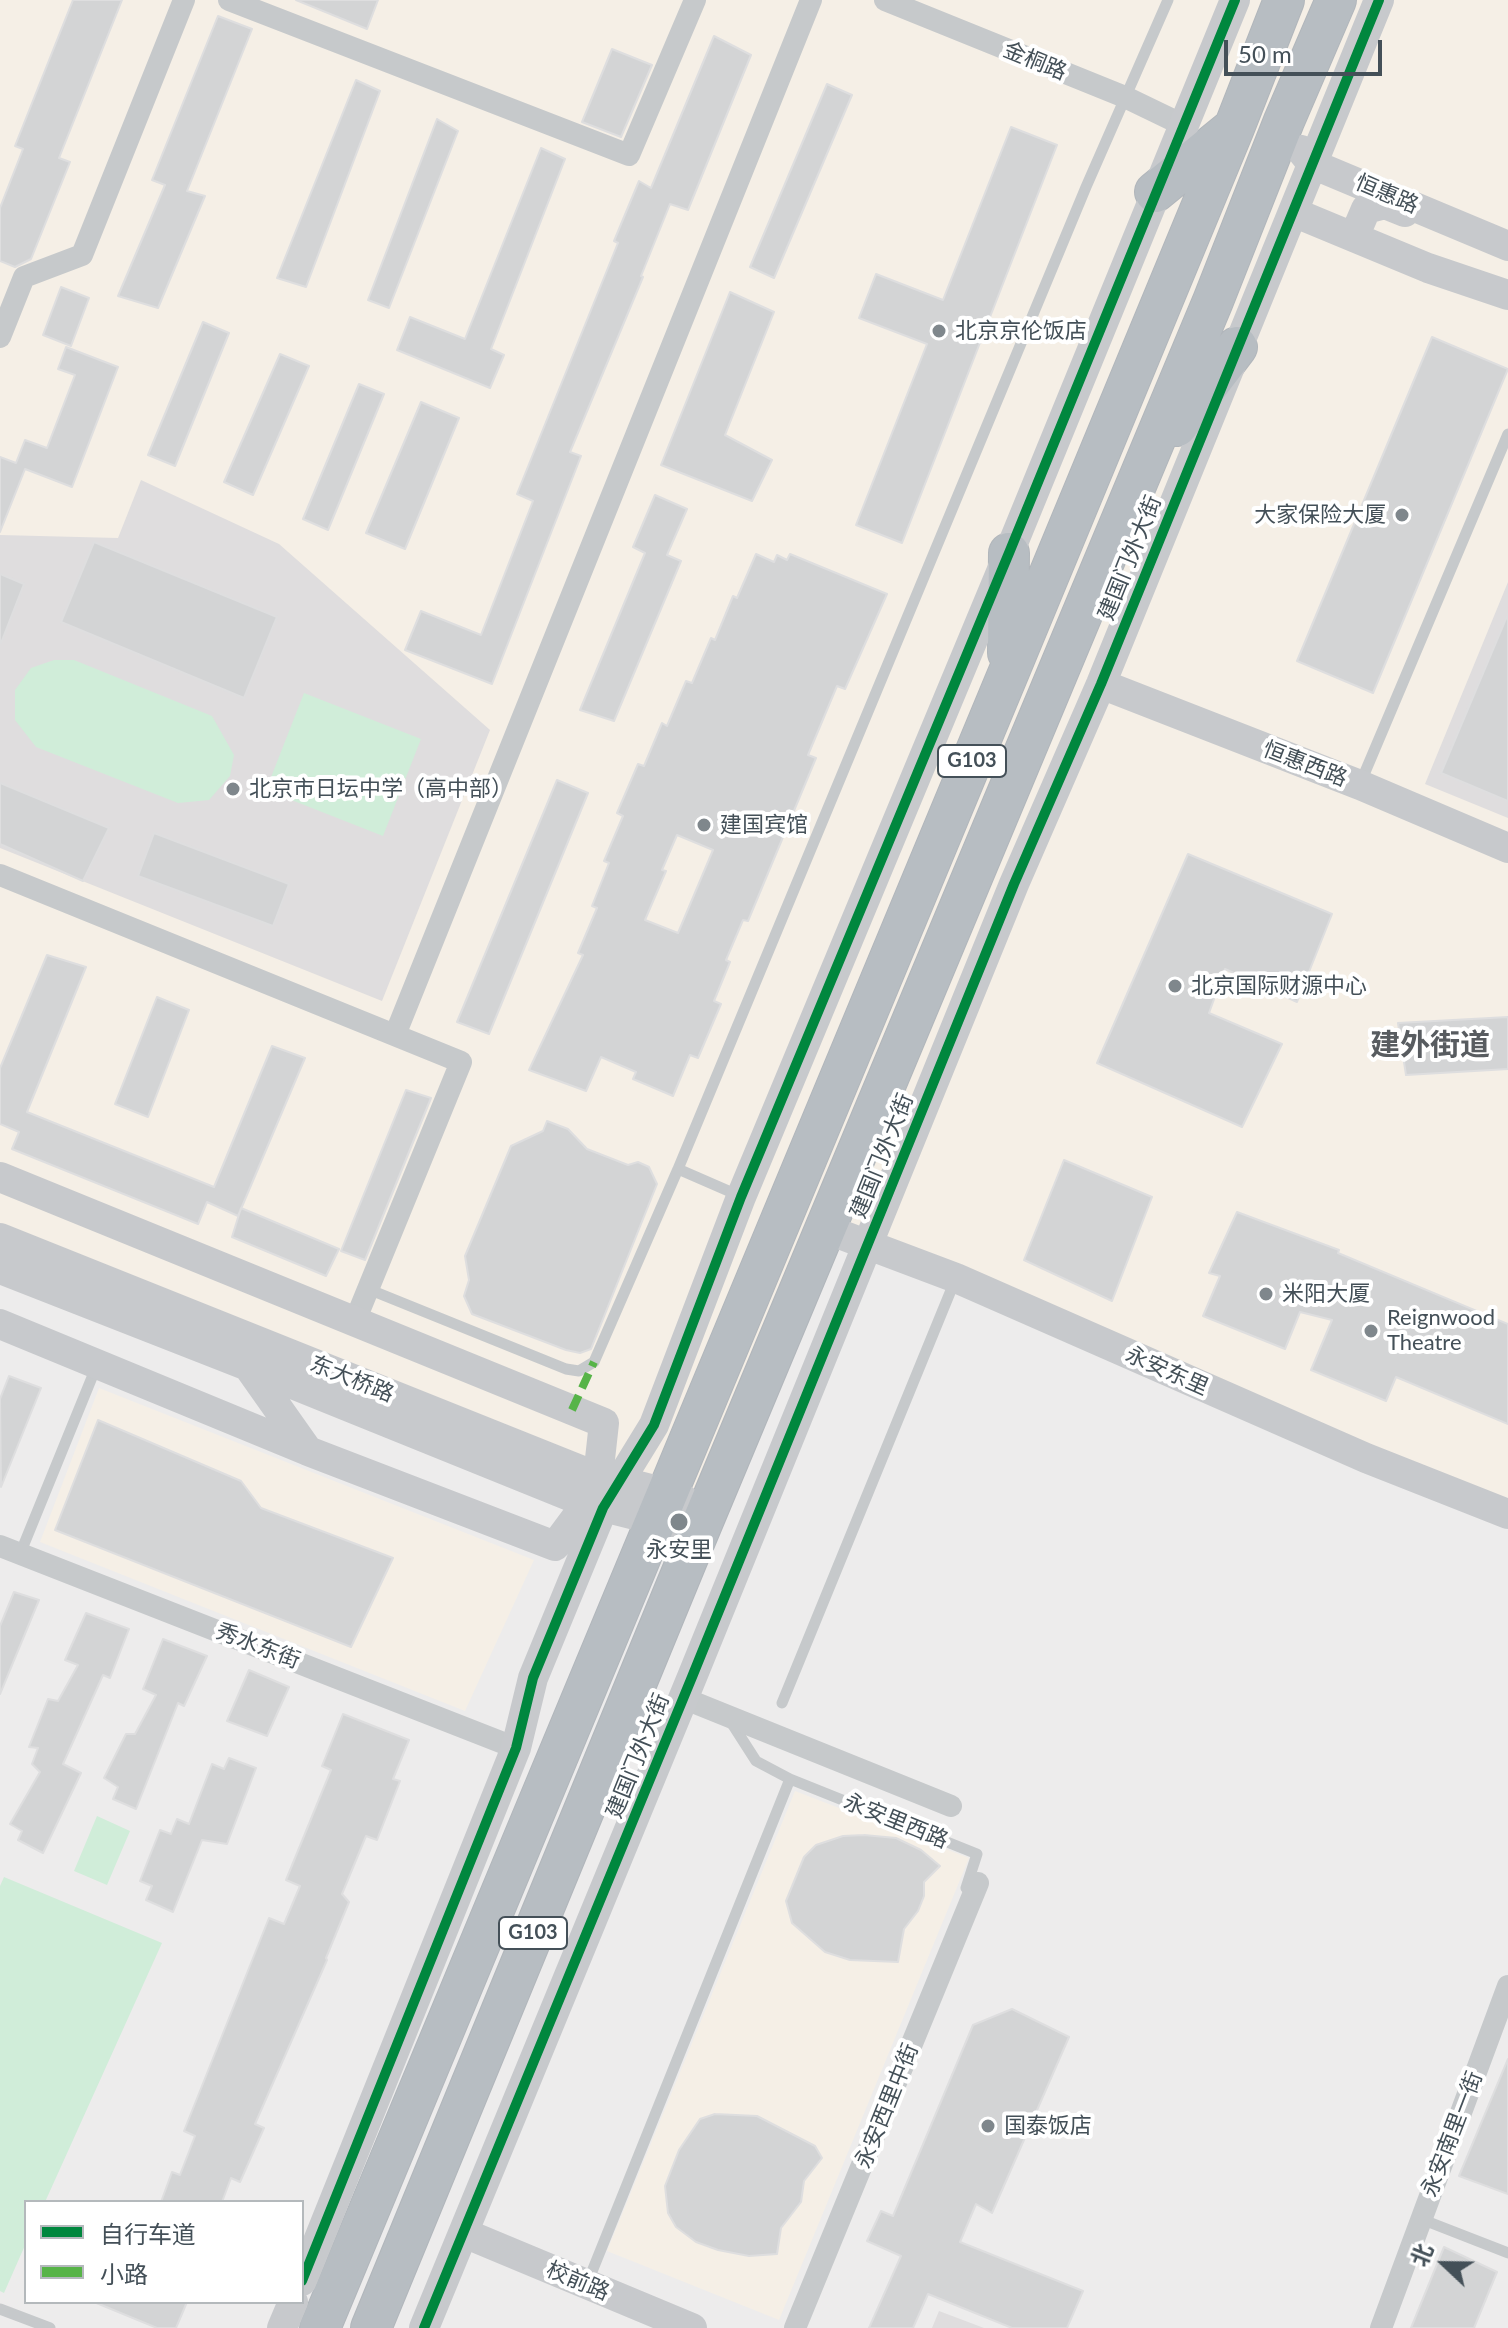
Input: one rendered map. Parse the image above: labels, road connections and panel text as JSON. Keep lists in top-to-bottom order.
{
  "streets": {
    "highway": ["建国门外大街", "G103"],
    "street": [
      "金桐路",
      "恒惠路",
      "恒惠西路",
      "永安东里",
      "东大桥路",
      "秀水东街",
      "永安里西路",
      "永安西里中街",
      "永安南里一街",
      "校前路"
    ]
  },
  "crossings": [
    ["恒惠路", "建国门外大街"],
    ["建国门外大街", "恒惠西路"],
    ["建国门外大街", "永安东里"],
    ["建国门外大街", "东大桥路"],
    ["建国门外大街", "永安里西路"],
    ["建国门外大街", "校前路"],
    ["G103", "东大桥路"],
    ["永安里西路", "永安西里中街"]
  ],
  "districts": ["建外街道"],
  "places": [
    "北京京伦饭店",
    "大家保险大厦",
    "北京市日坛中学（高中部）",
    "建国宾馆",
    "北京国际财源中心",
    "米阳大厦",
    "Reignwood Theatre",
    "永安里",
    "国泰饭店"
  ],
  "legend": ["自行车道", "小路"],
  "scale_bar": "50 m",
  "north": "left"
}
